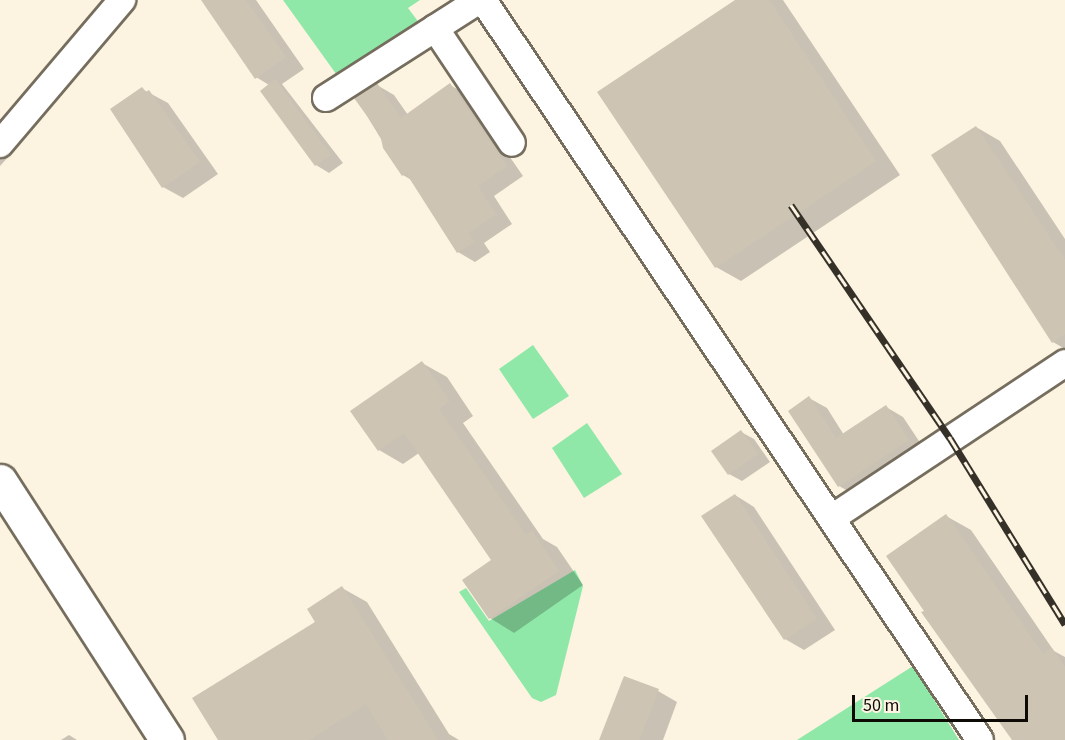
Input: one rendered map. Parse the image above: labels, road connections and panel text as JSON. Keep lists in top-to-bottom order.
{
  "scale_bar": "50 m"
}
